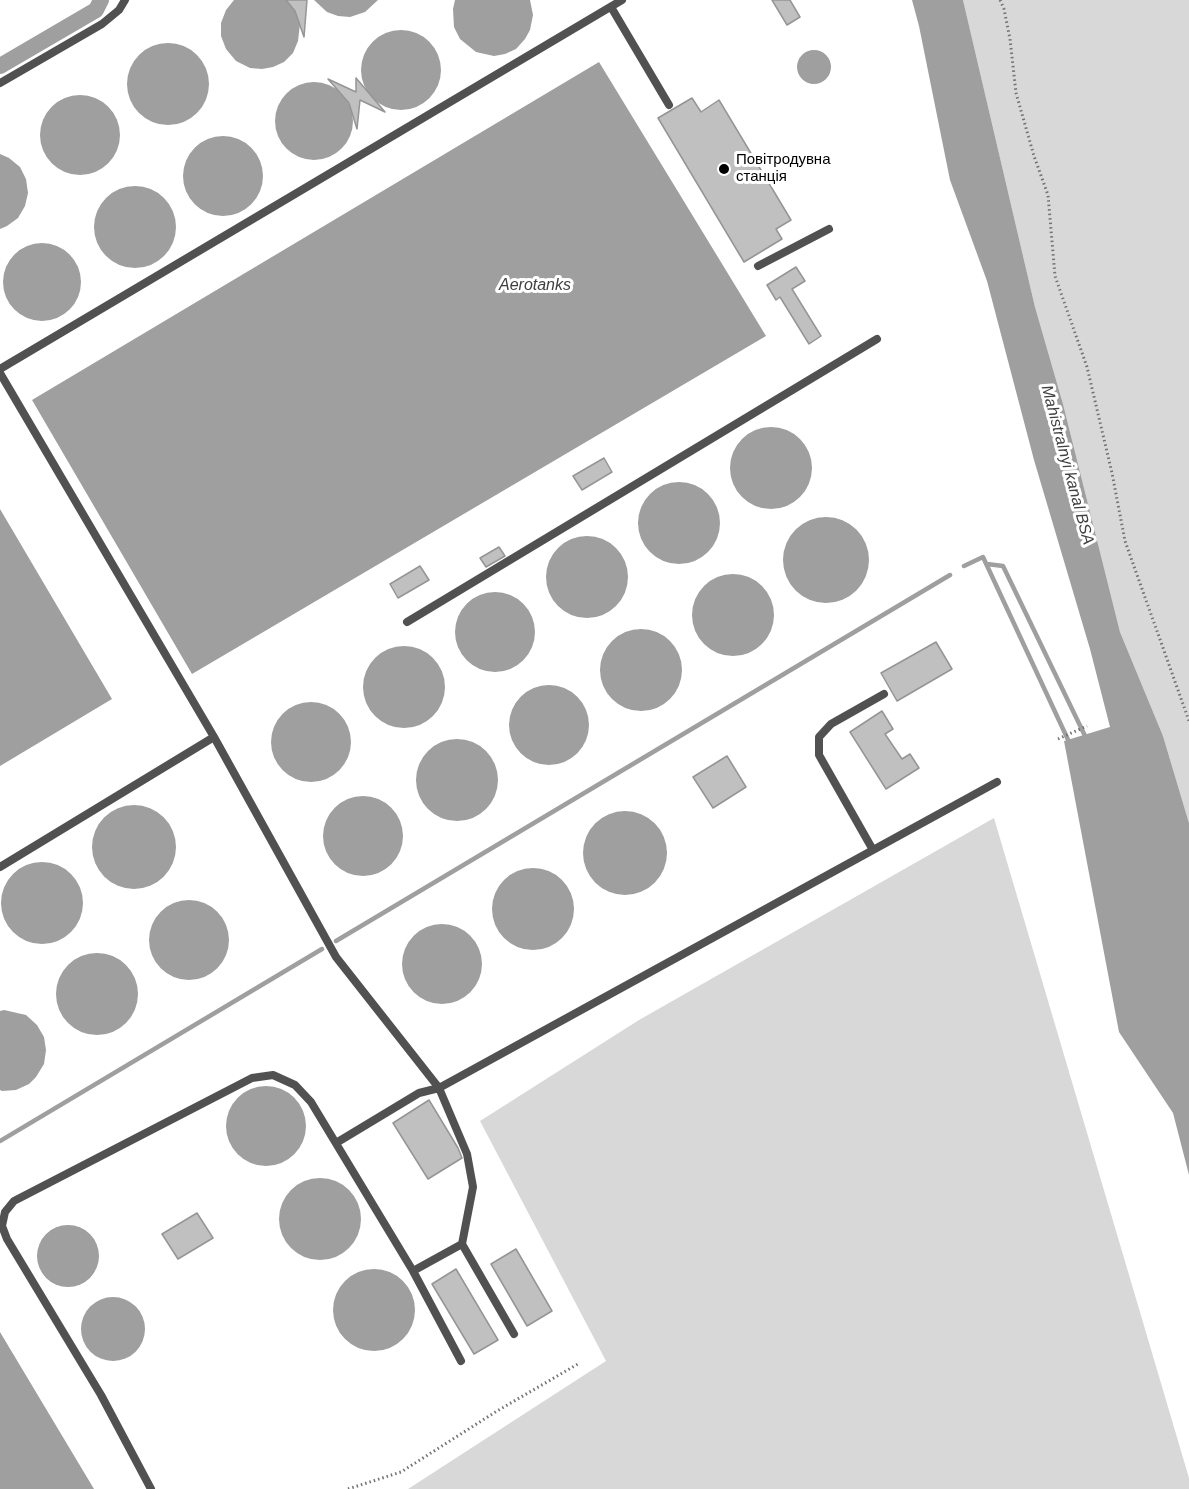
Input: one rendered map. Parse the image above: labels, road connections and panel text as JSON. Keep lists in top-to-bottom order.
{
  "water": ["Aerotanks", "Mahistralnyi kanal BSA"],
  "places": ["Повітродувна станція"]
}
